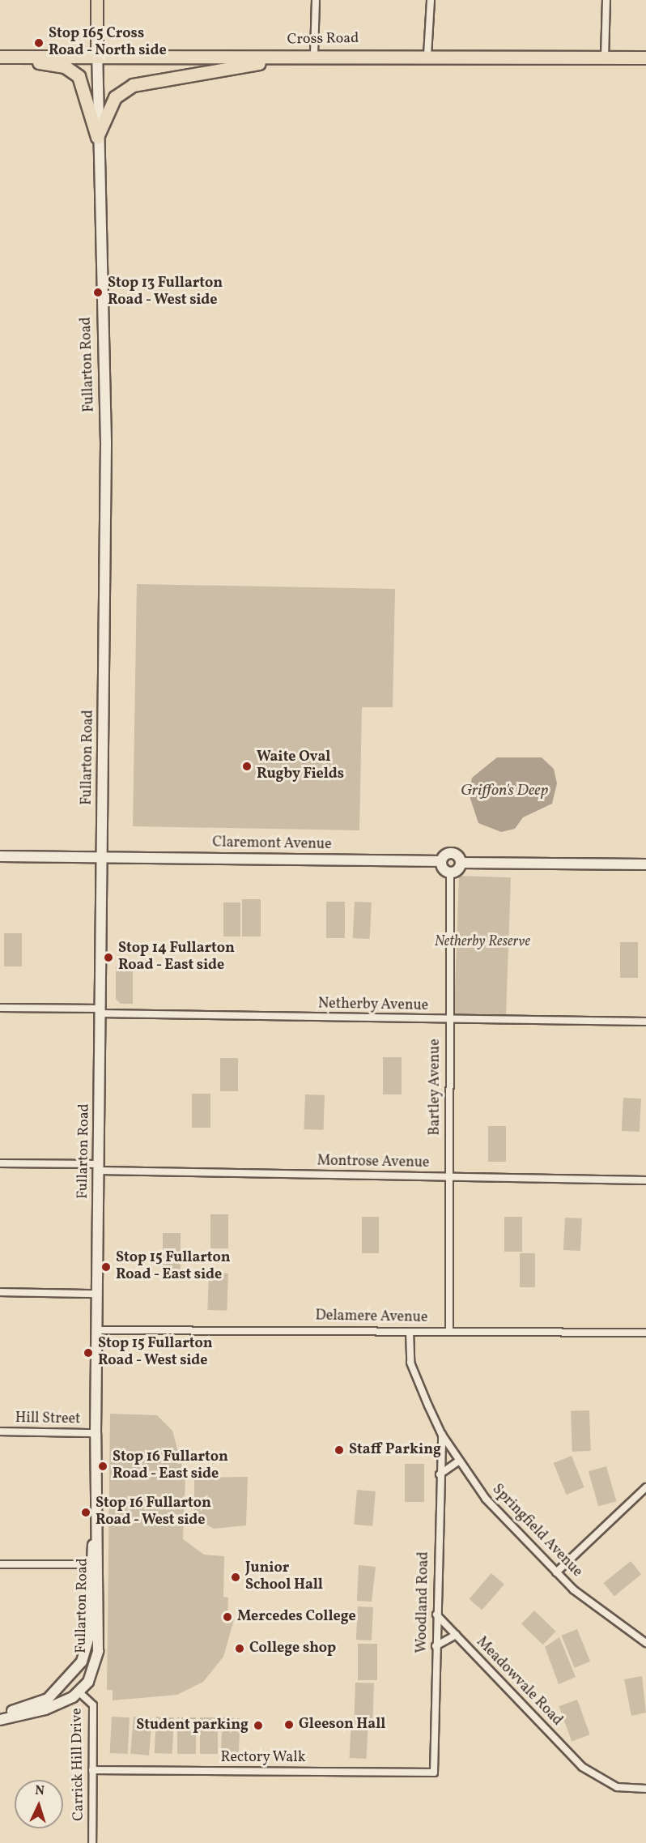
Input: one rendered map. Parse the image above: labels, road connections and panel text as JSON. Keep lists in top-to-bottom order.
{
  "streets": {
    "highway": ["Cross Road"],
    "main road": ["Fullarton Road", "Claremont Avenue"],
    "street": [
      "Netherby Avenue",
      "Bartley Avenue",
      "Montrose Avenue",
      "Delamere Avenue",
      "Hill Street",
      "Springfield Avenue",
      "Woodland Road",
      "Meadowvale Road",
      "Rectory Walk",
      "Carrick Hill Drive"
    ]
  },
  "crossings": [
    ["Cross Road", "Fullarton Road"],
    ["Fullarton Road", "Claremont Avenue"],
    ["Fullarton Road", "Netherby Avenue"],
    ["Fullarton Road", "Montrose Avenue"],
    ["Fullarton Road", "Delamere Avenue"],
    ["Fullarton Road", "Hill Street"],
    ["Fullarton Road", "Carrick Hill Drive"],
    ["Netherby Avenue", "Bartley Avenue"],
    ["Bartley Avenue", "Montrose Avenue"],
    ["Bartley Avenue", "Delamere Avenue"],
    ["Delamere Avenue", "Springfield Avenue"],
    ["Springfield Avenue", "Woodland Road"],
    ["Woodland Road", "Meadowvale Road"],
    ["Woodland Road", "Rectory Walk"],
    ["Rectory Walk", "Carrick Hill Drive"]
  ],
  "water": ["Griffon's Deep"],
  "parks": ["Netherby Reserve"],
  "places": [
    "Stop 165 Cross Road - North side",
    "Stop 13 Fullarton Road - West side",
    "Waite Oval Rugby Fields",
    "Stop 14 Fullarton Road - East side",
    "Stop 15 Fullarton Road - East side",
    "Stop 15 Fullarton Road - West side",
    "Staff Parking",
    "Stop 16 Fullarton Road - East side",
    "Stop 16 Fullarton Road - West side",
    "Junior School Hall",
    "Mercedes College",
    "College shop",
    "Gleeson Hall",
    "Student parking"
  ],
  "north": "top"
}
